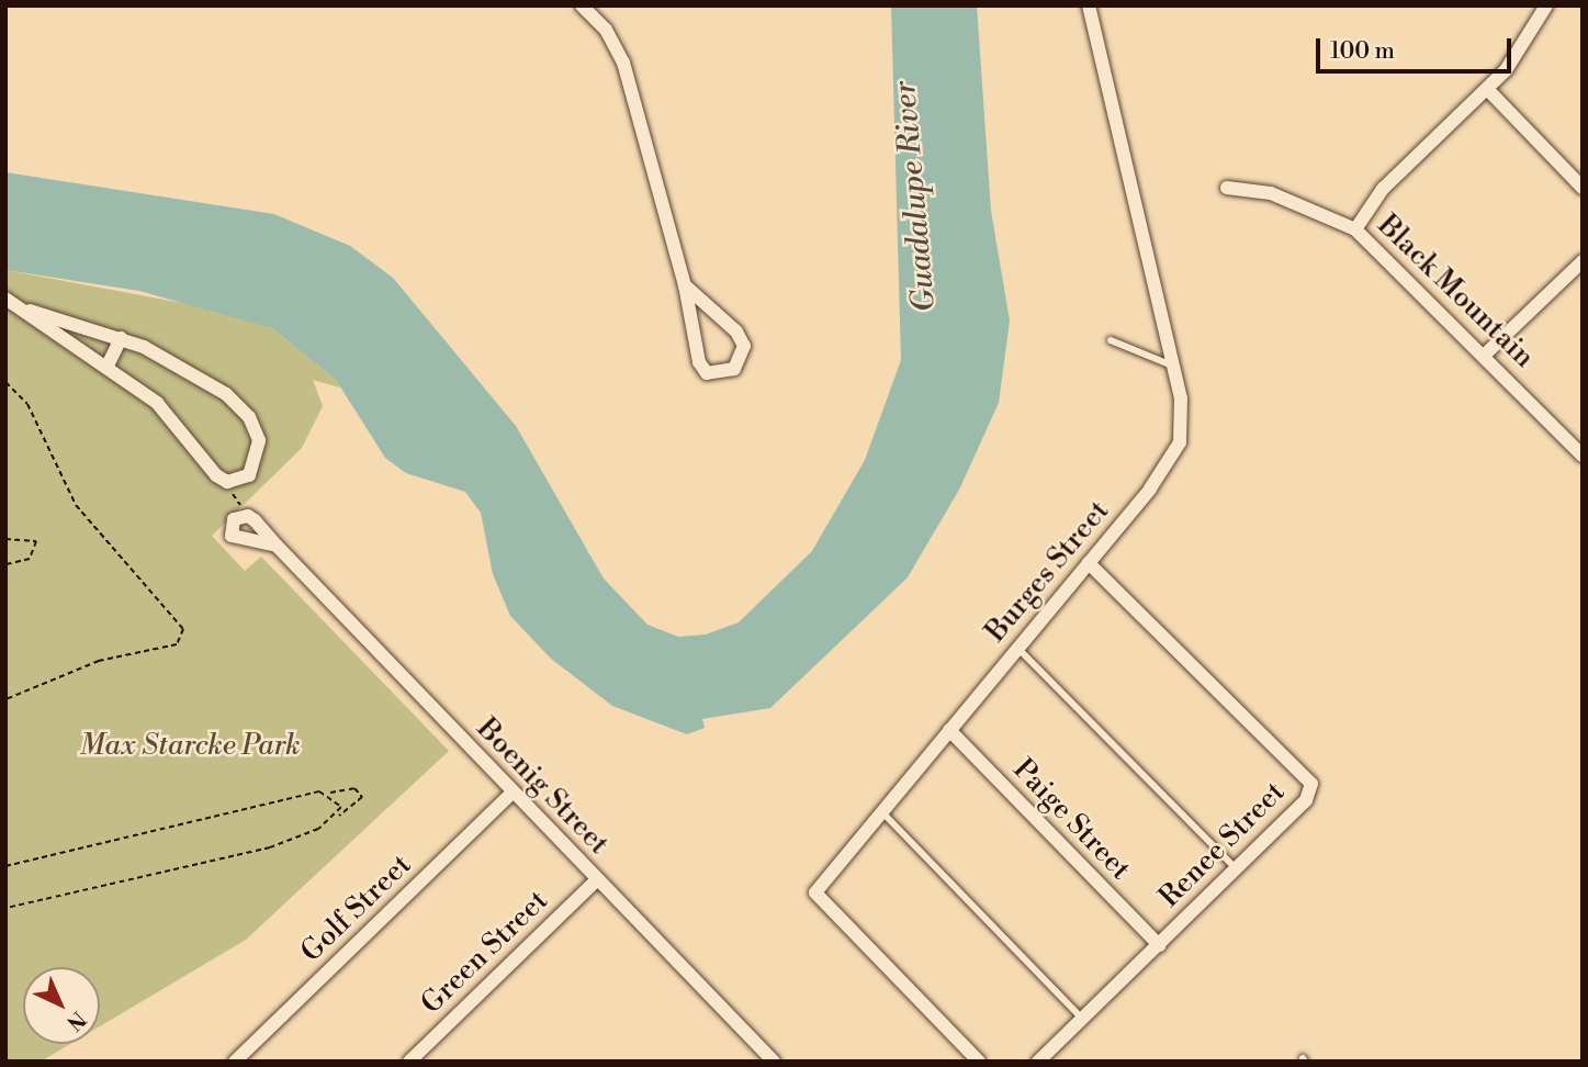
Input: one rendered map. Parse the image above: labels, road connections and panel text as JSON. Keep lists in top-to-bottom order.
{
  "streets": {
    "street": [
      "Black Mountain",
      "Burges Street",
      "Boenig Street",
      "Paige Street",
      "Renee Street",
      "Golf Street",
      "Green Street"
    ]
  },
  "crossings": [
    ["Burges Street", "Paige Street"],
    ["Burges Street", "Renee Street"],
    ["Boenig Street", "Golf Street"],
    ["Boenig Street", "Green Street"],
    ["Paige Street", "Renee Street"]
  ],
  "water": ["Guadalupe River"],
  "parks": ["Max Starcke Park"],
  "scale_bar": "100 m",
  "north": "bottom right"
}
